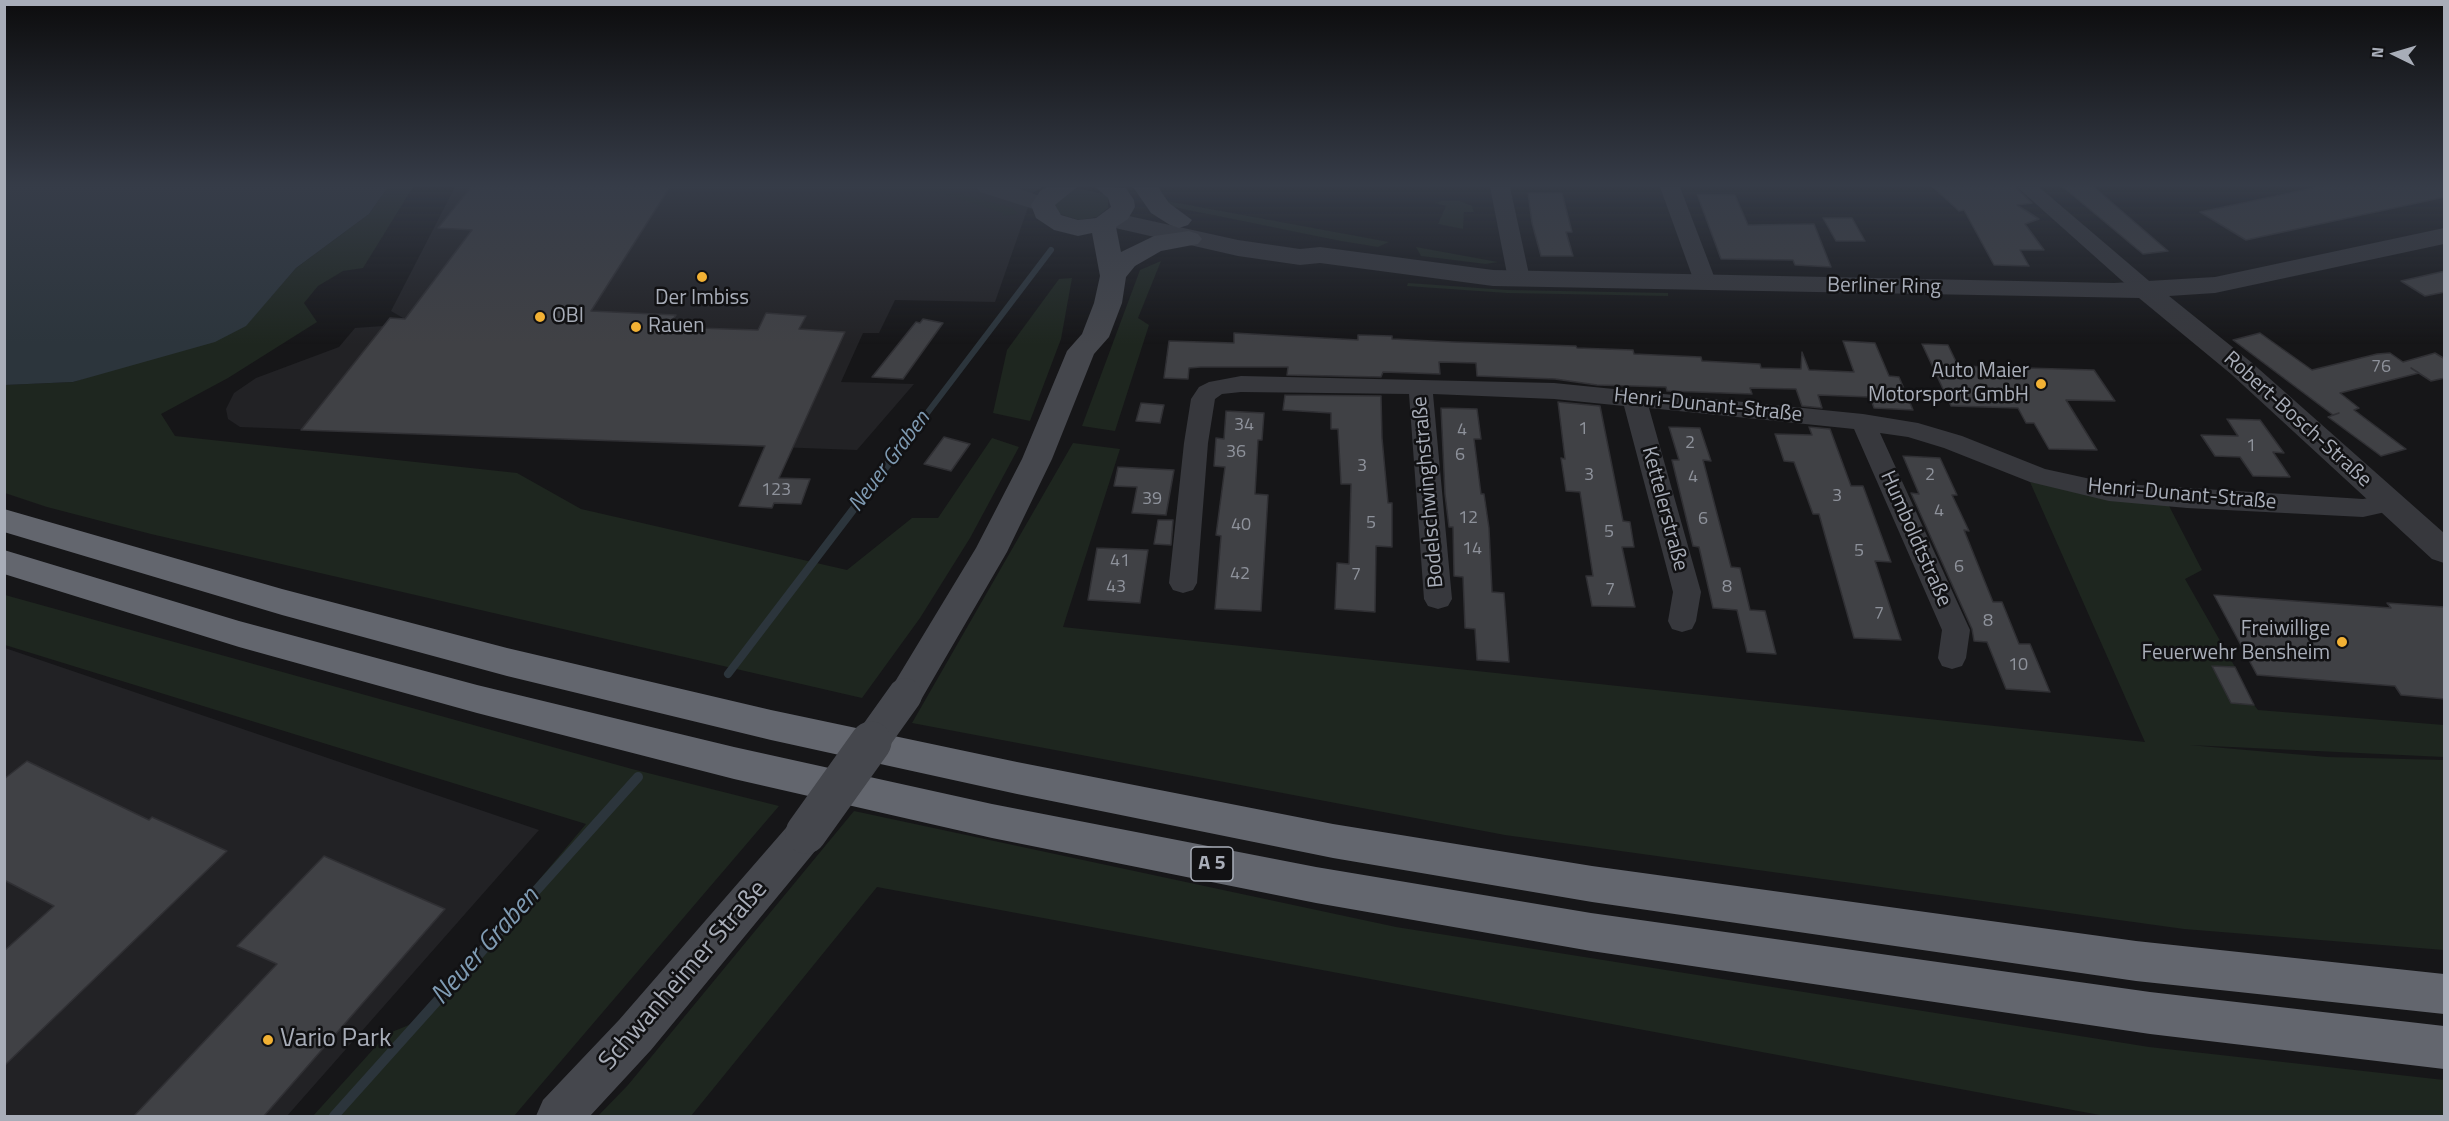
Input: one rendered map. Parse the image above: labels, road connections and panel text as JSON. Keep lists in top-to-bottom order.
{
  "streets": {
    "highway": ["A 5"],
    "main road": ["Schwanheimer Straße"],
    "street": [
      "Berliner Ring",
      "Henri-Dunant-Straße",
      "Robert-Bosch-Straße",
      "Bodelschwinghstraße",
      "Kettelerstraße",
      "Humboldtstraße"
    ]
  },
  "crossings": [
    ["Berliner Ring", "Robert-Bosch-Straße"],
    ["Henri-Dunant-Straße", "Robert-Bosch-Straße"],
    ["Henri-Dunant-Straße", "Bodelschwinghstraße"],
    ["Henri-Dunant-Straße", "Kettelerstraße"],
    ["Henri-Dunant-Straße", "Humboldtstraße"]
  ],
  "water": ["Neuer Graben"],
  "places": [
    "Der Imbiss",
    "OBI",
    "Rauen",
    "Auto Maier Motorsport GmbH",
    "Freiwillige Feuerwehr Bensheim",
    "Vario Park"
  ],
  "house_numbers": [
    "76",
    "34",
    "1",
    "4",
    "2",
    "1",
    "36",
    "6",
    "3",
    "3",
    "2",
    "4",
    "123",
    "3",
    "39",
    "4",
    "12",
    "6",
    "5",
    "40",
    "5",
    "14",
    "5",
    "41",
    "6",
    "42",
    "7",
    "43",
    "8",
    "7",
    "7",
    "8",
    "10"
  ],
  "north": "left"
}
